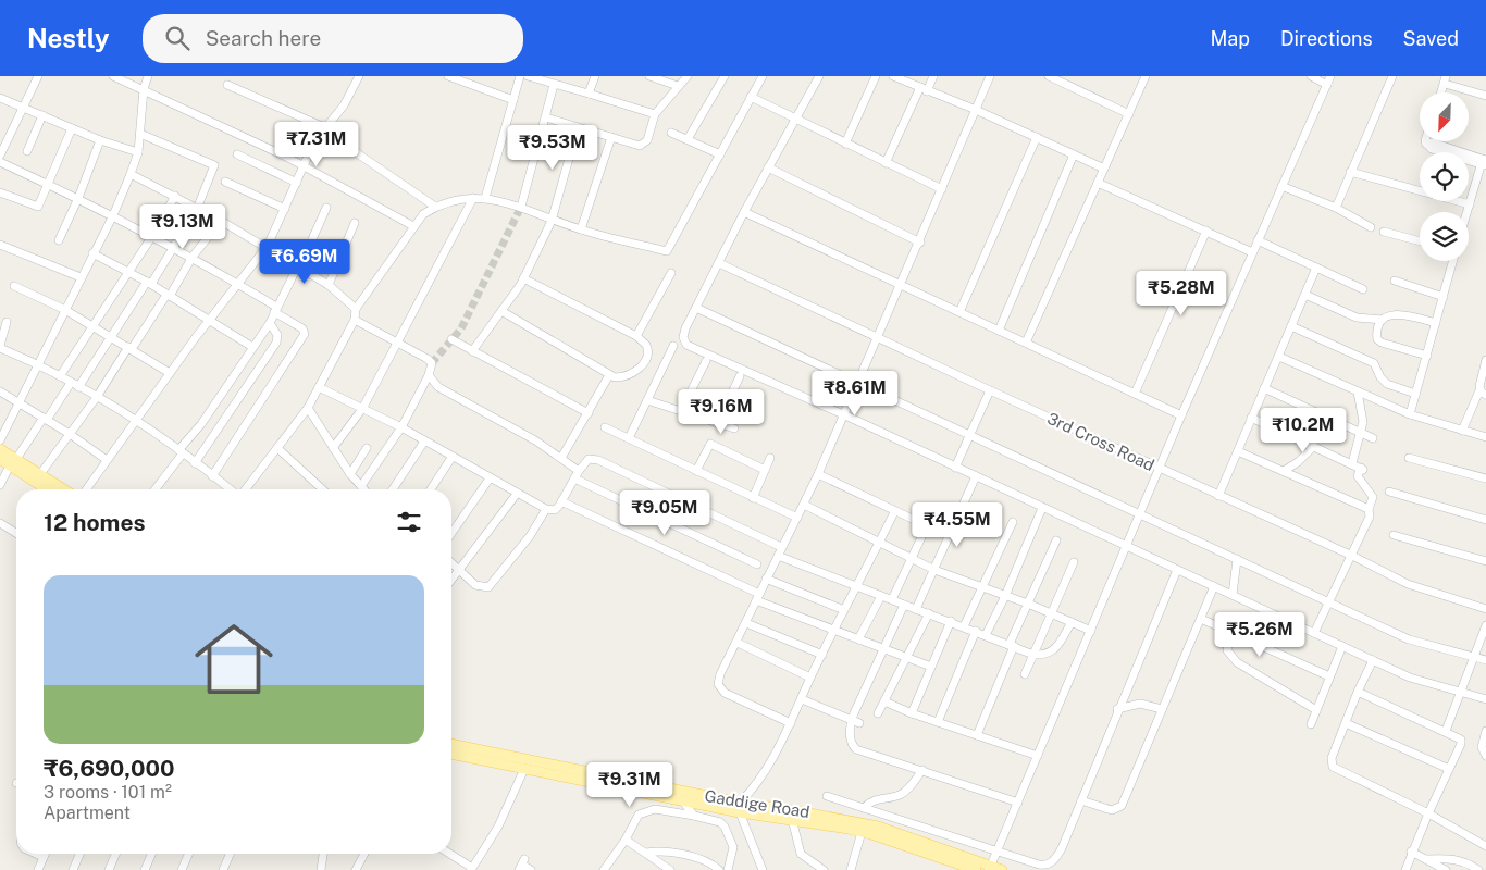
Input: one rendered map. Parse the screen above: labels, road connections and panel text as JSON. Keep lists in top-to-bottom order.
{
  "streets": {
    "main road": ["Gaddige Road"],
    "street": ["3rd Cross Road"]
  },
  "north": "bottom left",
  "page": {
    "header": "Nestly",
    "search": "Search here",
    "nav": ["Map", "Directions", "Saved"],
    "price": [
      "₹7.31M",
      "₹9.53M",
      "₹9.13M",
      "₹6.69M",
      "₹5.28M",
      "₹8.61M",
      "₹9.16M",
      "₹10.2M",
      "₹9.05M",
      "₹4.55M",
      "₹5.26M",
      "₹9.31M"
    ],
    "heading": "12 homes",
    "list": [
      {
        "name": "₹6,690,000",
        "note": "3 rooms · 101 m² · Apartment"
      }
    ]
  }
}
